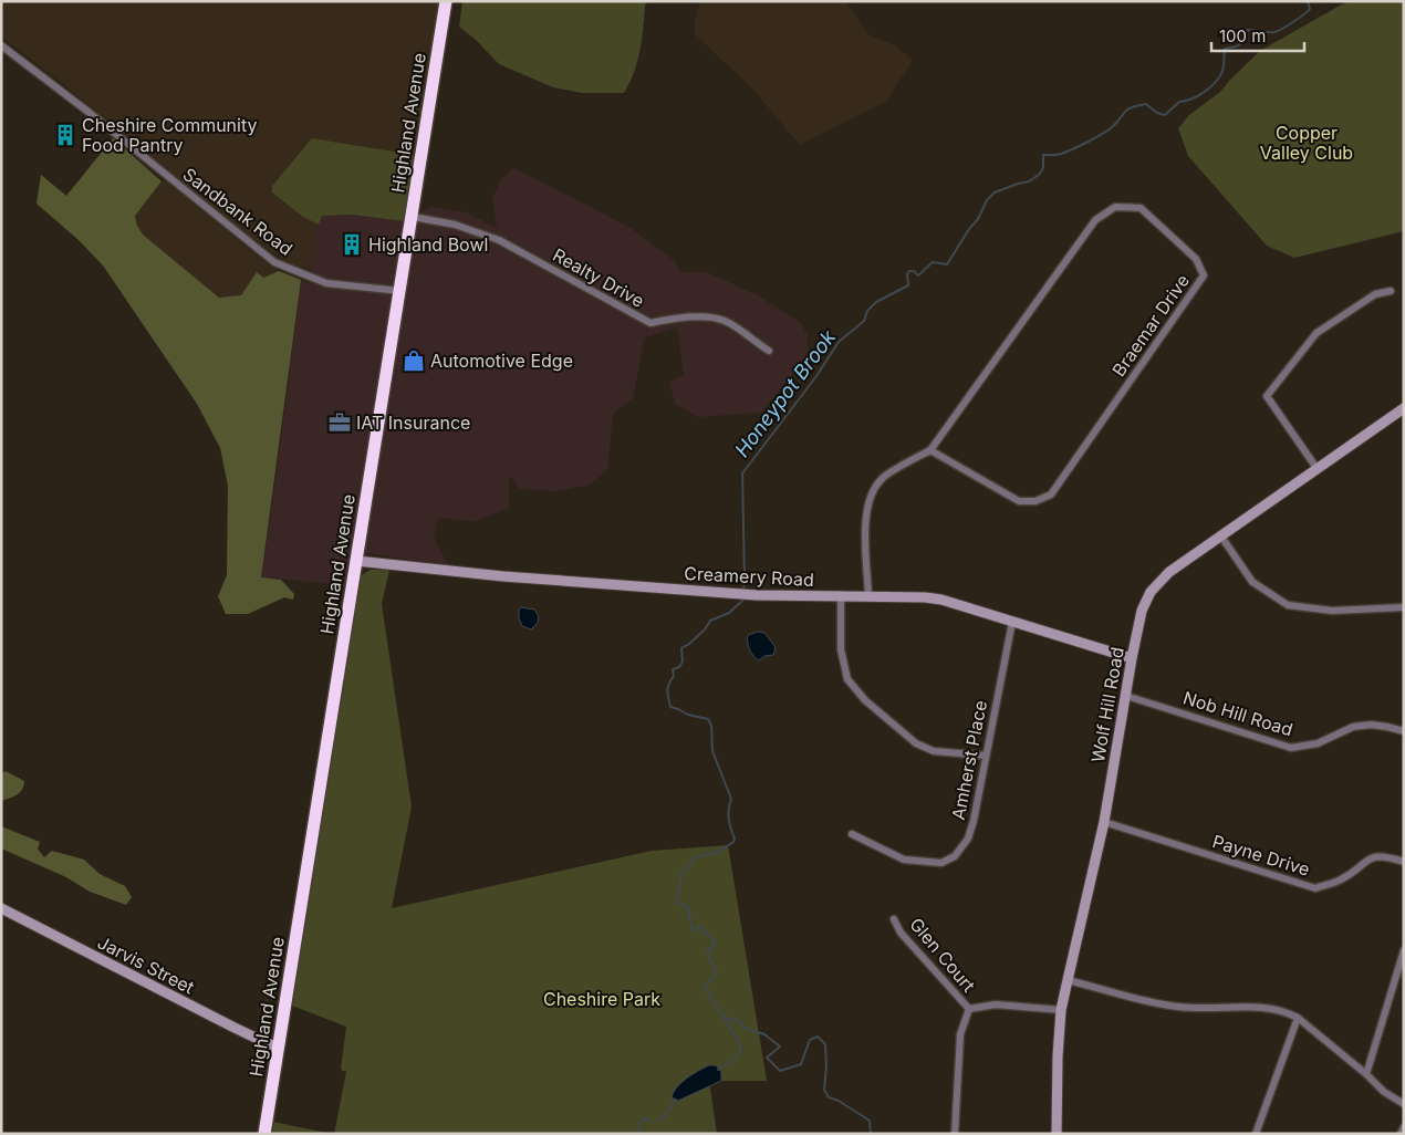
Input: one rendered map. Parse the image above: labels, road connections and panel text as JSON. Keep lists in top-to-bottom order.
{
  "streets": {
    "highway": ["Highland Avenue"],
    "street": [
      "Sandbank Road",
      "Realty Drive",
      "Braemar Drive",
      "Creamery Road",
      "Wolf Hill Road",
      "Nob Hill Road",
      "Amherst Place",
      "Payne Drive",
      "Glen Court",
      "Jarvis Street"
    ]
  },
  "crossings": [
    ["Highland Avenue", "Sandbank Road"],
    ["Highland Avenue", "Realty Drive"],
    ["Highland Avenue", "Creamery Road"],
    ["Highland Avenue", "Jarvis Street"],
    ["Braemar Drive", "Creamery Road"],
    ["Creamery Road", "Wolf Hill Road"],
    ["Creamery Road", "Amherst Place"],
    ["Wolf Hill Road", "Nob Hill Road"],
    ["Wolf Hill Road", "Payne Drive"]
  ],
  "water": ["Honeypot Brook"],
  "parks": ["Copper Valley Club", "Cheshire Park"],
  "places": {
    "building": ["Cheshire Community Food Pantry", "Highland Bowl"],
    "shop": ["Automotive Edge"],
    "office": ["IAT Insurance"]
  },
  "scale_bar": "100 m"
}
